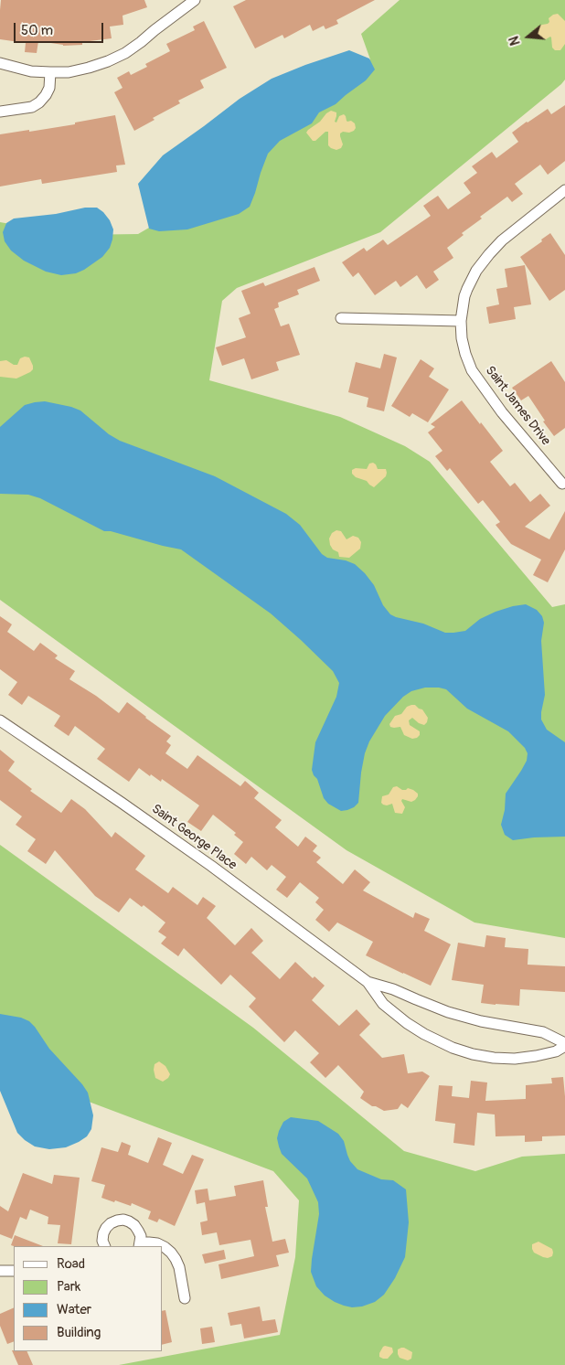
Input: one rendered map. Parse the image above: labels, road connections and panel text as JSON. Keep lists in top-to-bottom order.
{
  "streets": {
    "street": ["Saint James Drive", "Saint George Place"]
  },
  "legend": [
    "Road",
    "Park",
    "Water",
    "Building"
  ],
  "scale_bar": "50 m",
  "north": "left"
}
